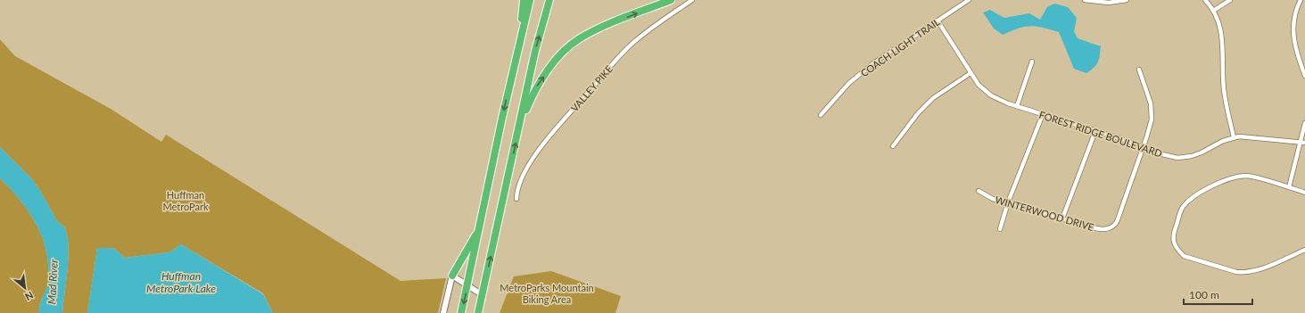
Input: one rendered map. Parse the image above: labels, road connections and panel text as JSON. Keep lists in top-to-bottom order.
{
  "streets": {
    "street": [
      "COACH LIGHT TRAIL",
      "VALLEY PIKE",
      "FOREST RIDGE BOULEVARD",
      "WINTERWOOD DRIVE"
    ]
  },
  "crossings": [
    ["COACH LIGHT TRAIL", "FOREST RIDGE BOULEVARD"],
    ["FOREST RIDGE BOULEVARD", "WINTERWOOD DRIVE"]
  ],
  "water": ["Huffman MetroPark Lake", "Mad River"],
  "parks": ["Huffman MetroPark", "MetroParks Mountain Biking Area"],
  "scale_bar": "100 m",
  "north": "bottom right"
}
